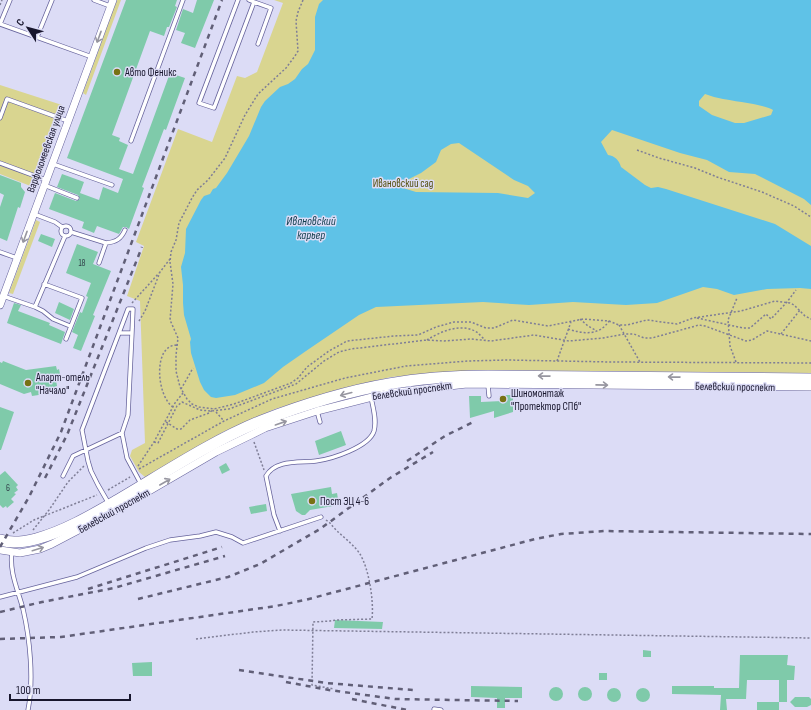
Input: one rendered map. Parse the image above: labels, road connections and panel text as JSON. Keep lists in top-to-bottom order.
{
  "streets": {
    "street": ["Варфоломеевская улица", "Белевский проспект"]
  },
  "water": ["Ивановский карьер"],
  "parks": ["Ивановский сад"],
  "places": [
    "Авто Феникс",
    "Апарт-отель \"Начало\"",
    "Шиномонтаж \"Протектор СПб\"",
    "Пост ЭЦ 4-6"
  ],
  "house_numbers": ["18", "6"],
  "scale_bar": "100 m",
  "north": "top left"
}
